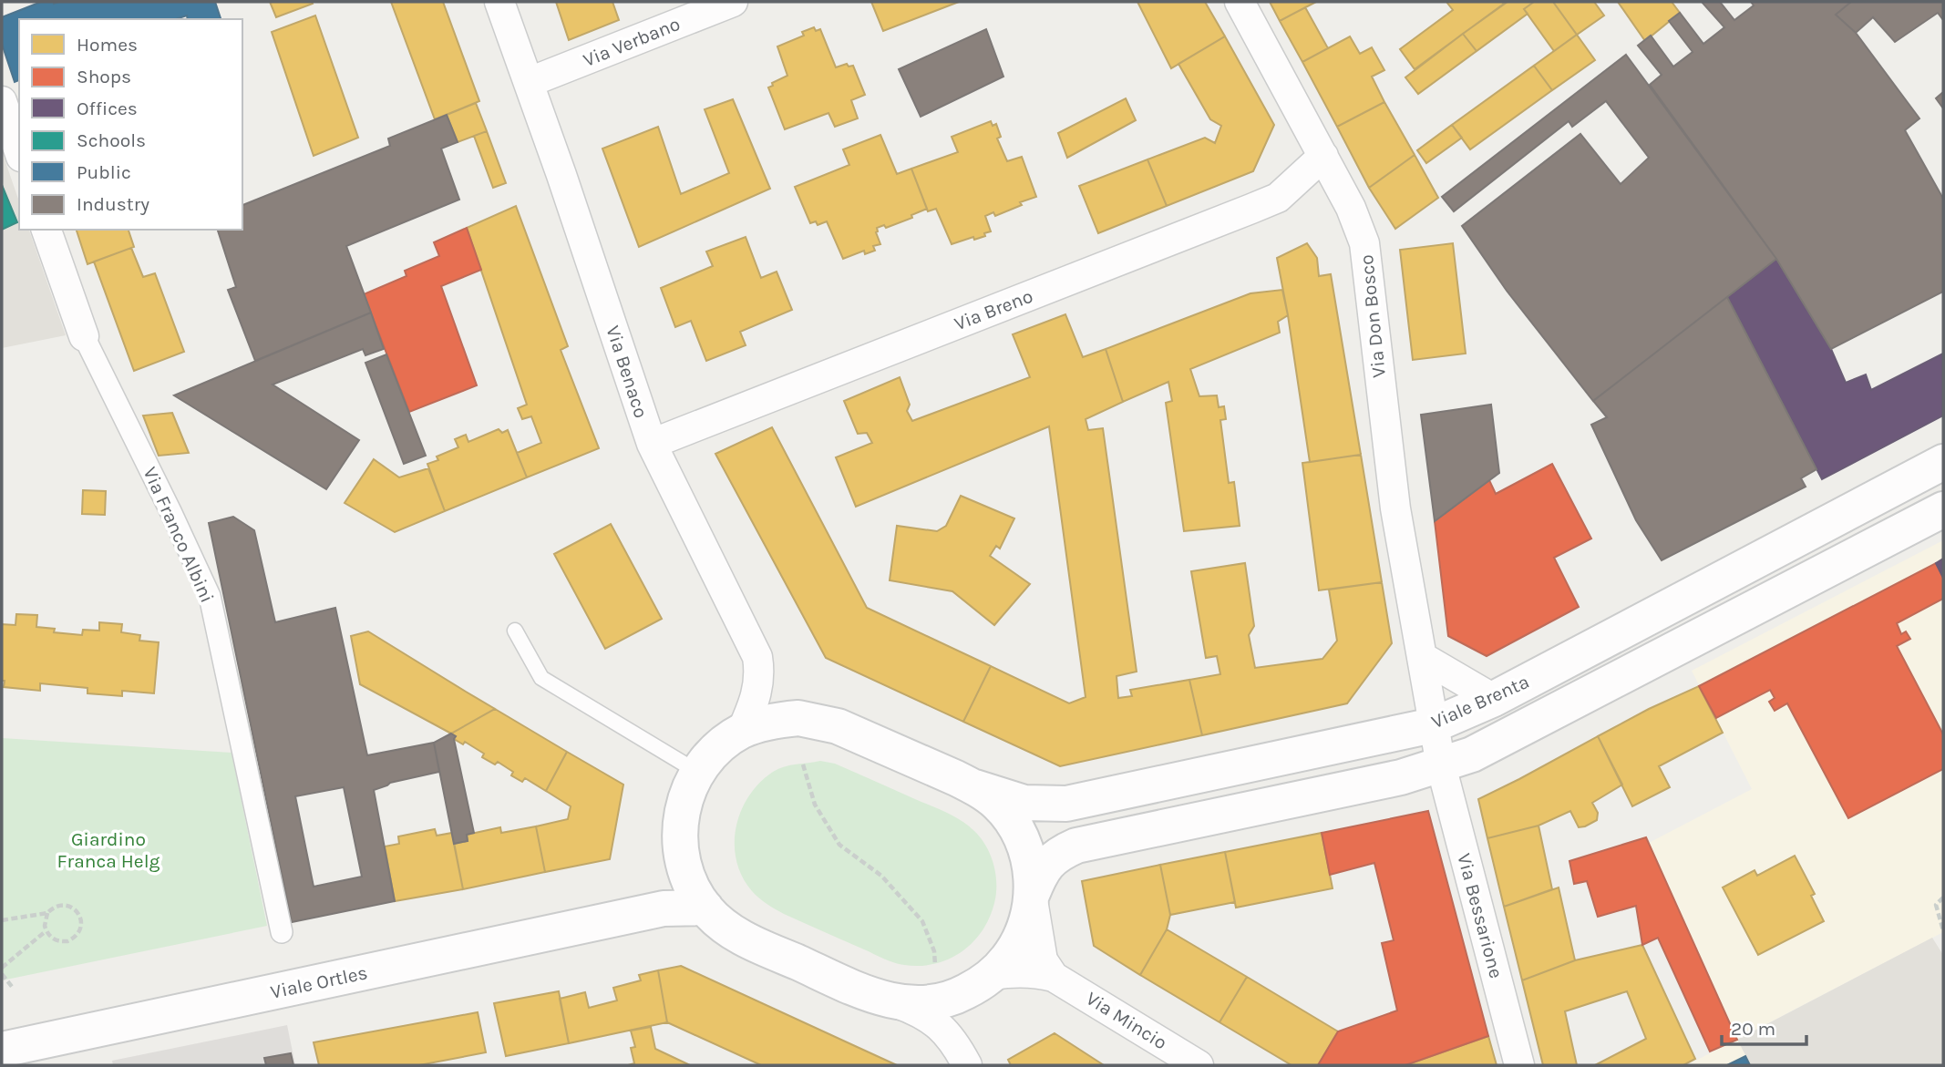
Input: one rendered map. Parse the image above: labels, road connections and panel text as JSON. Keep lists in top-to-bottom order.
{
  "streets": {
    "street": [
      "Via Verbano",
      "Via Breno",
      "Via Don Bosco",
      "Via Benaco",
      "Via Franco Albini",
      "Viale Brenta",
      "Via Bessarione",
      "Viale Ortles",
      "Via Mincio"
    ]
  },
  "crossings": [
    ["Via Verbano", "Via Benaco"],
    ["Via Breno", "Via Don Bosco"],
    ["Via Breno", "Via Benaco"],
    ["Via Don Bosco", "Viale Brenta"],
    ["Via Don Bosco", "Via Bessarione"],
    ["Viale Brenta", "Via Bessarione"]
  ],
  "parks": ["Giardino Franca Helg"],
  "legend": [
    "Homes",
    "Shops",
    "Offices",
    "Schools",
    "Public",
    "Industry"
  ],
  "scale_bar": "20 m"
}
